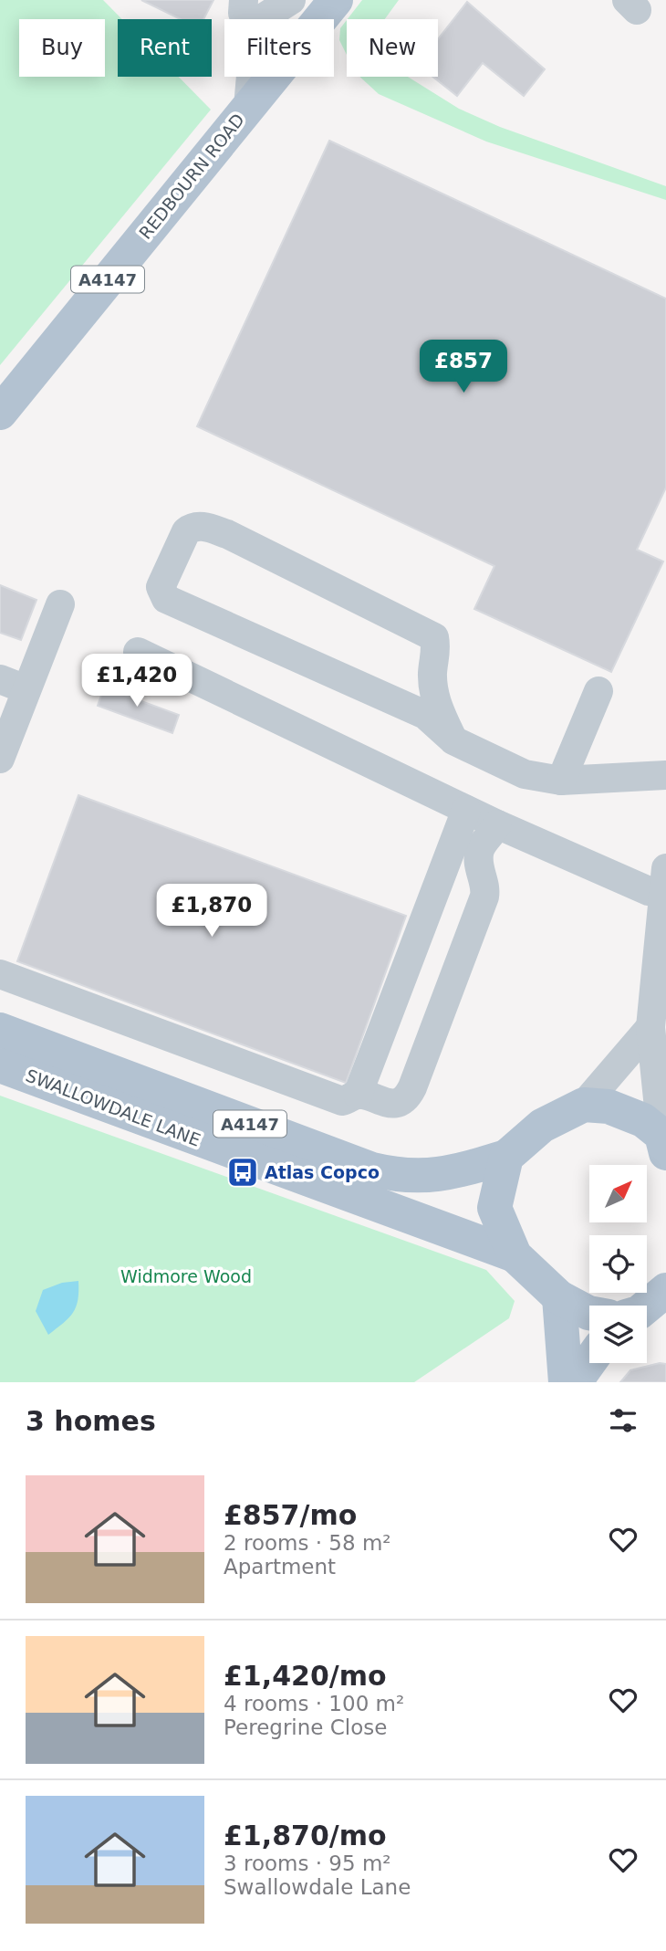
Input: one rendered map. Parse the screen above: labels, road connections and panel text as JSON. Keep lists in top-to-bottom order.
{
  "streets": {
    "main road": ["REDBOURN ROAD", "A4147", "SWALLOWDALE LANE"]
  },
  "parks": ["Widmore Wood"],
  "places": {
    "bus stop": ["Atlas Copco"]
  },
  "north": "top right",
  "page": {
    "chip": [
      "Buy",
      "Rent",
      "Filters",
      "New"
    ],
    "price": ["£857", "£1,420", "£1,870"],
    "heading": "3 homes",
    "list": [
      {
        "name": "£857/mo",
        "note": "2 rooms · 58 m² · Apartment"
      },
      {
        "name": "£1,420/mo",
        "note": "4 rooms · 100 m² · Peregrine Close"
      },
      {
        "name": "£1,870/mo",
        "note": "3 rooms · 95 m² · Swallowdale Lane"
      }
    ]
  }
}
